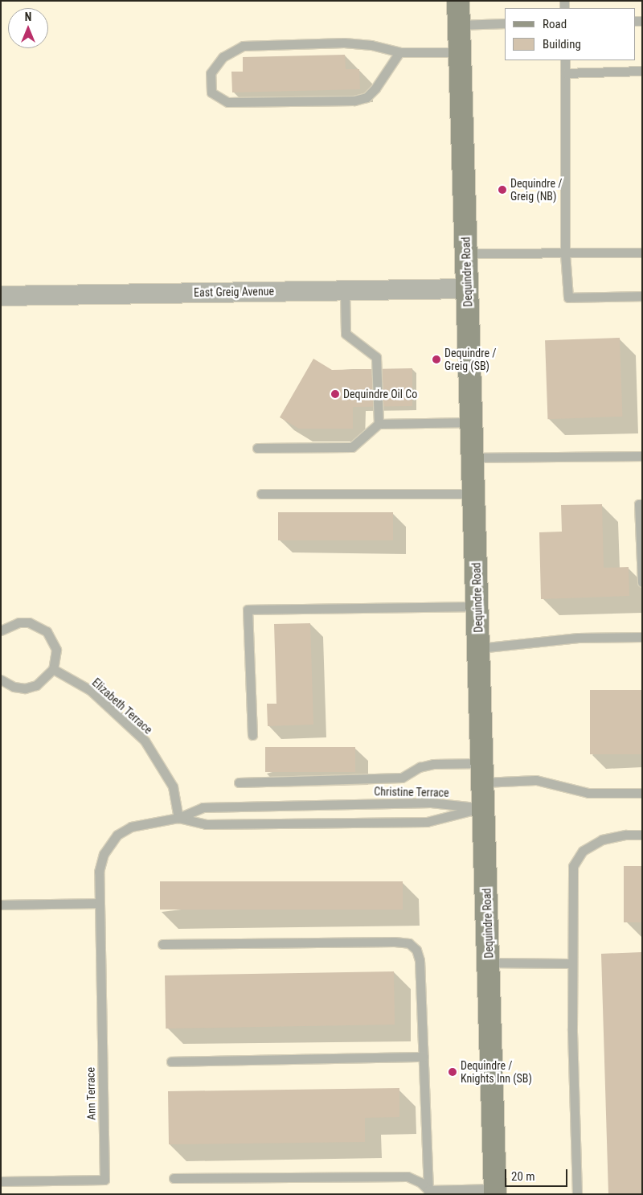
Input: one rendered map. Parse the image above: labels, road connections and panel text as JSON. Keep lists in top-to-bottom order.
{
  "streets": {
    "main road": ["Dequindre Road"],
    "street": ["East Greig Avenue"],
    "lane": ["Elizabeth Terrace", "Christine Terrace", "Ann Terrace"]
  },
  "crossings": [
    ["Dequindre Road", "East Greig Avenue"],
    ["Dequindre Road", "Christine Terrace"],
    ["Elizabeth Terrace", "Christine Terrace"],
    ["Christine Terrace", "Ann Terrace"]
  ],
  "places": [
    "Dequindre / Greig (NB)",
    "Dequindre / Greig (SB)",
    "Dequindre Oil Co",
    "Dequindre / Knights Inn (SB)"
  ],
  "legend": ["Road", "Building"],
  "scale_bar": "20 m",
  "north": "top"
}
